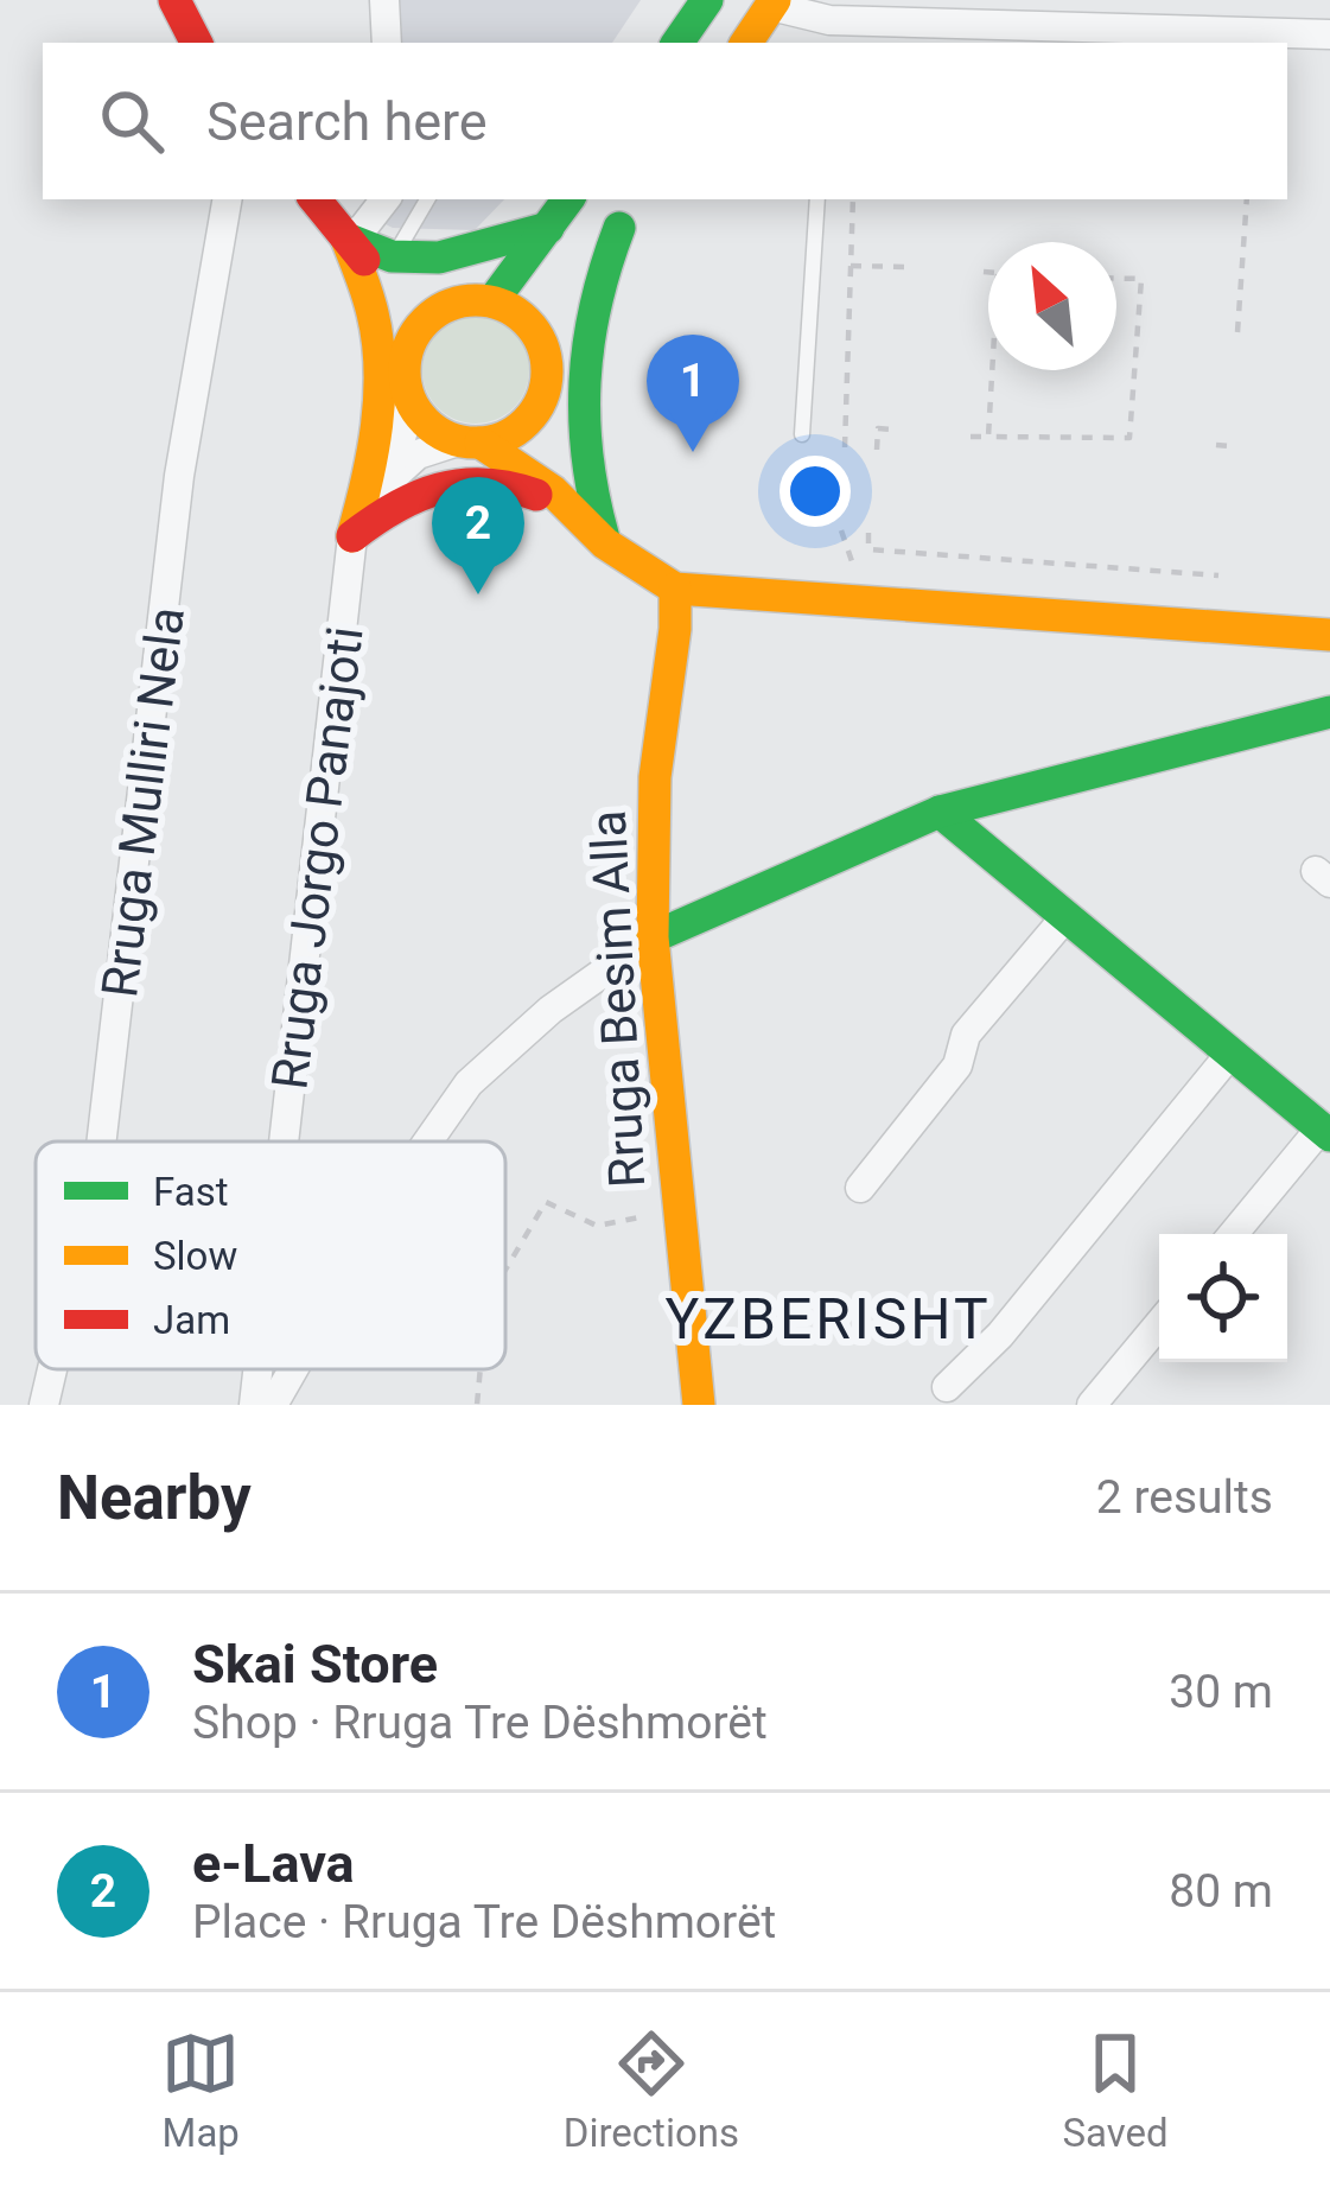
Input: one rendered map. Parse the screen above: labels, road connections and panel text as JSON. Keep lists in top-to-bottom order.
{
  "streets": {
    "main road": ["Rruga Besim Alla"],
    "street": ["Rruga Mulliri Nela", "Rruga Jorgo Panajoti"]
  },
  "districts": ["YZBERISHT"],
  "legend": ["Fast", "Slow", "Jam"],
  "north": "top left",
  "page": {
    "search": "Search here",
    "pins": ["1", "2"],
    "heading": ["Nearby", "2 results"],
    "list": [
      {
        "mark": "1",
        "name": "Skai Store",
        "note": "Shop · Rruga Tre Dëshmorët",
        "value": "30 m"
      },
      {
        "mark": "2",
        "name": "e-Lava",
        "note": "Place · Rruga Tre Dëshmorët",
        "value": "80 m"
      }
    ],
    "nav": ["Map", "Directions", "Saved"]
  }
}
